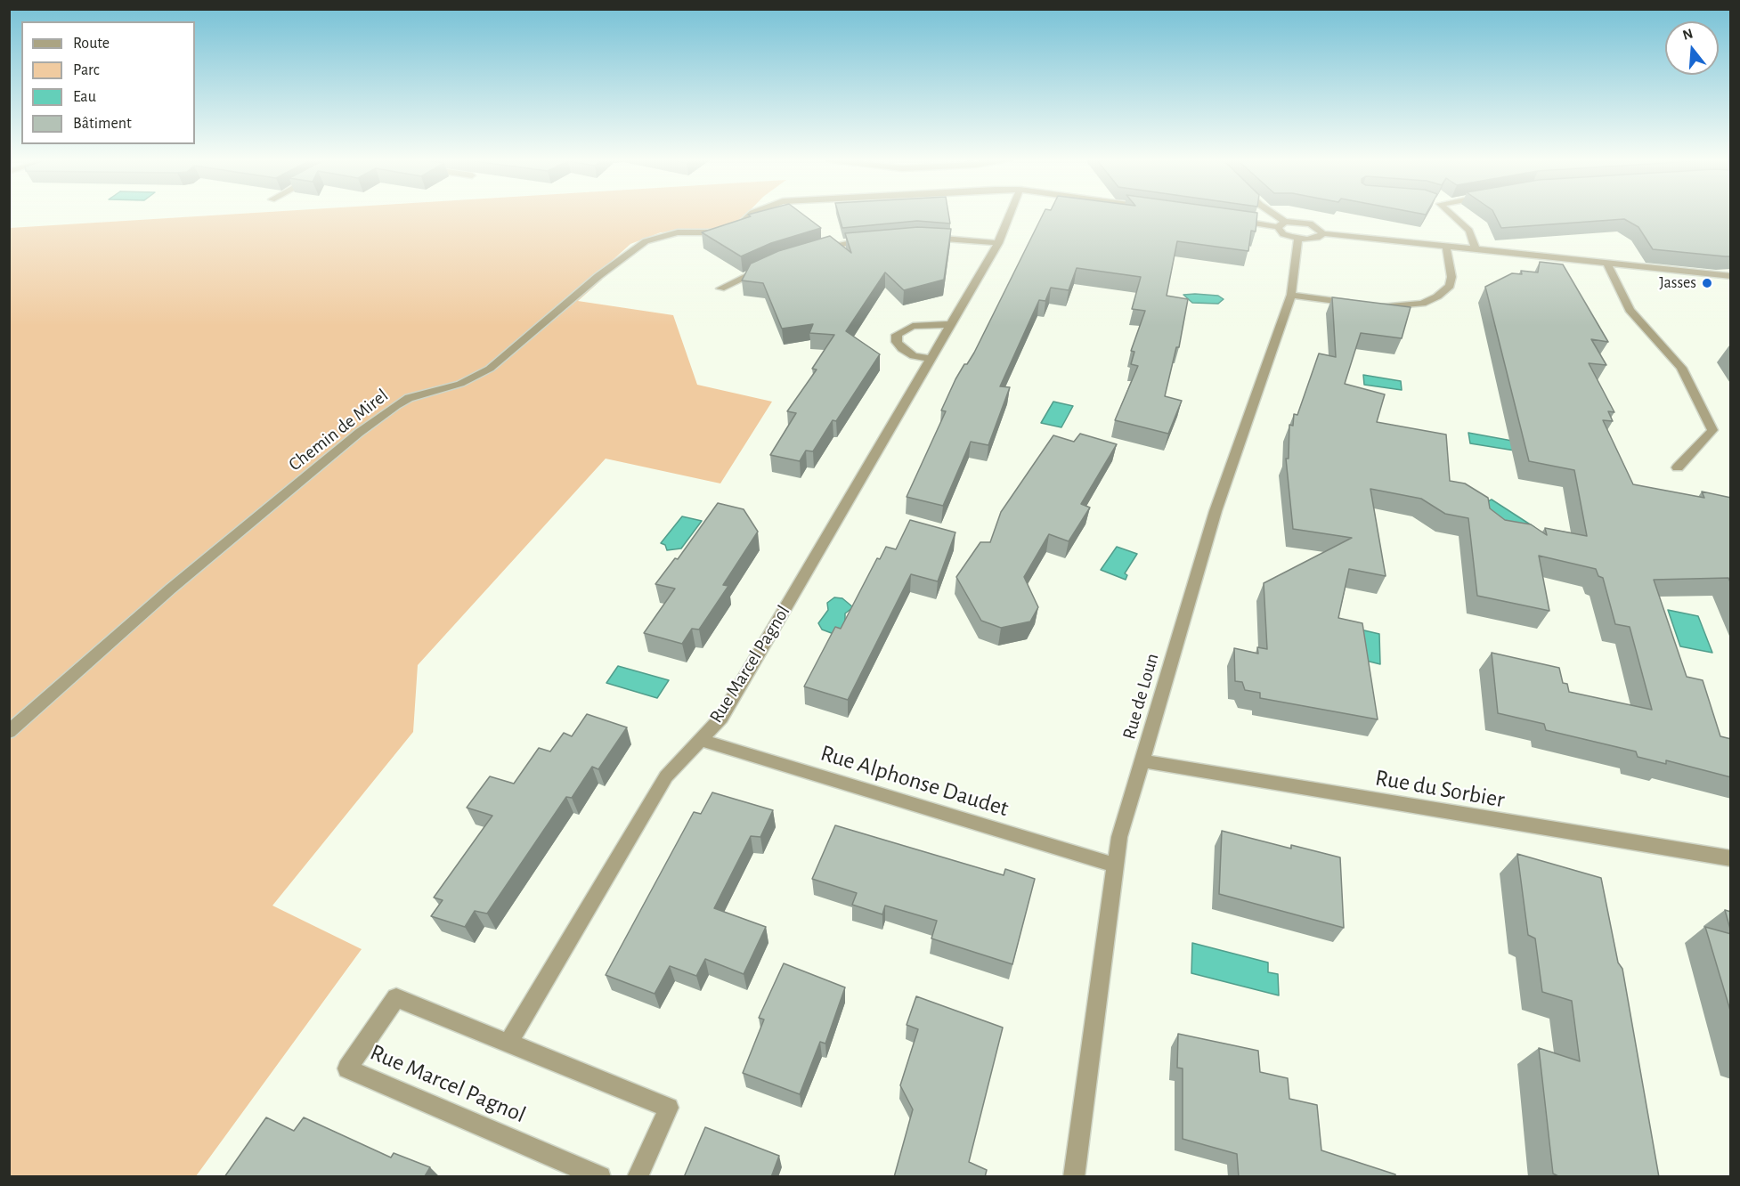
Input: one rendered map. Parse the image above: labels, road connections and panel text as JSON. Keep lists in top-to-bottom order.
{
  "streets": {
    "street": [
      "Chemin de Mirel",
      "Rue Marcel Pagnol",
      "Rue de Loun",
      "Rue Alphonse Daudet",
      "Rue du Sorbier"
    ]
  },
  "crossings": [
    ["Rue Marcel Pagnol", "Rue Alphonse Daudet"],
    ["Rue de Loun", "Rue Alphonse Daudet"],
    ["Rue de Loun", "Rue du Sorbier"]
  ],
  "places": ["Jasses"],
  "legend": [
    "Route",
    "Parc",
    "Eau",
    "Bâtiment"
  ],
  "north": "top"
}
